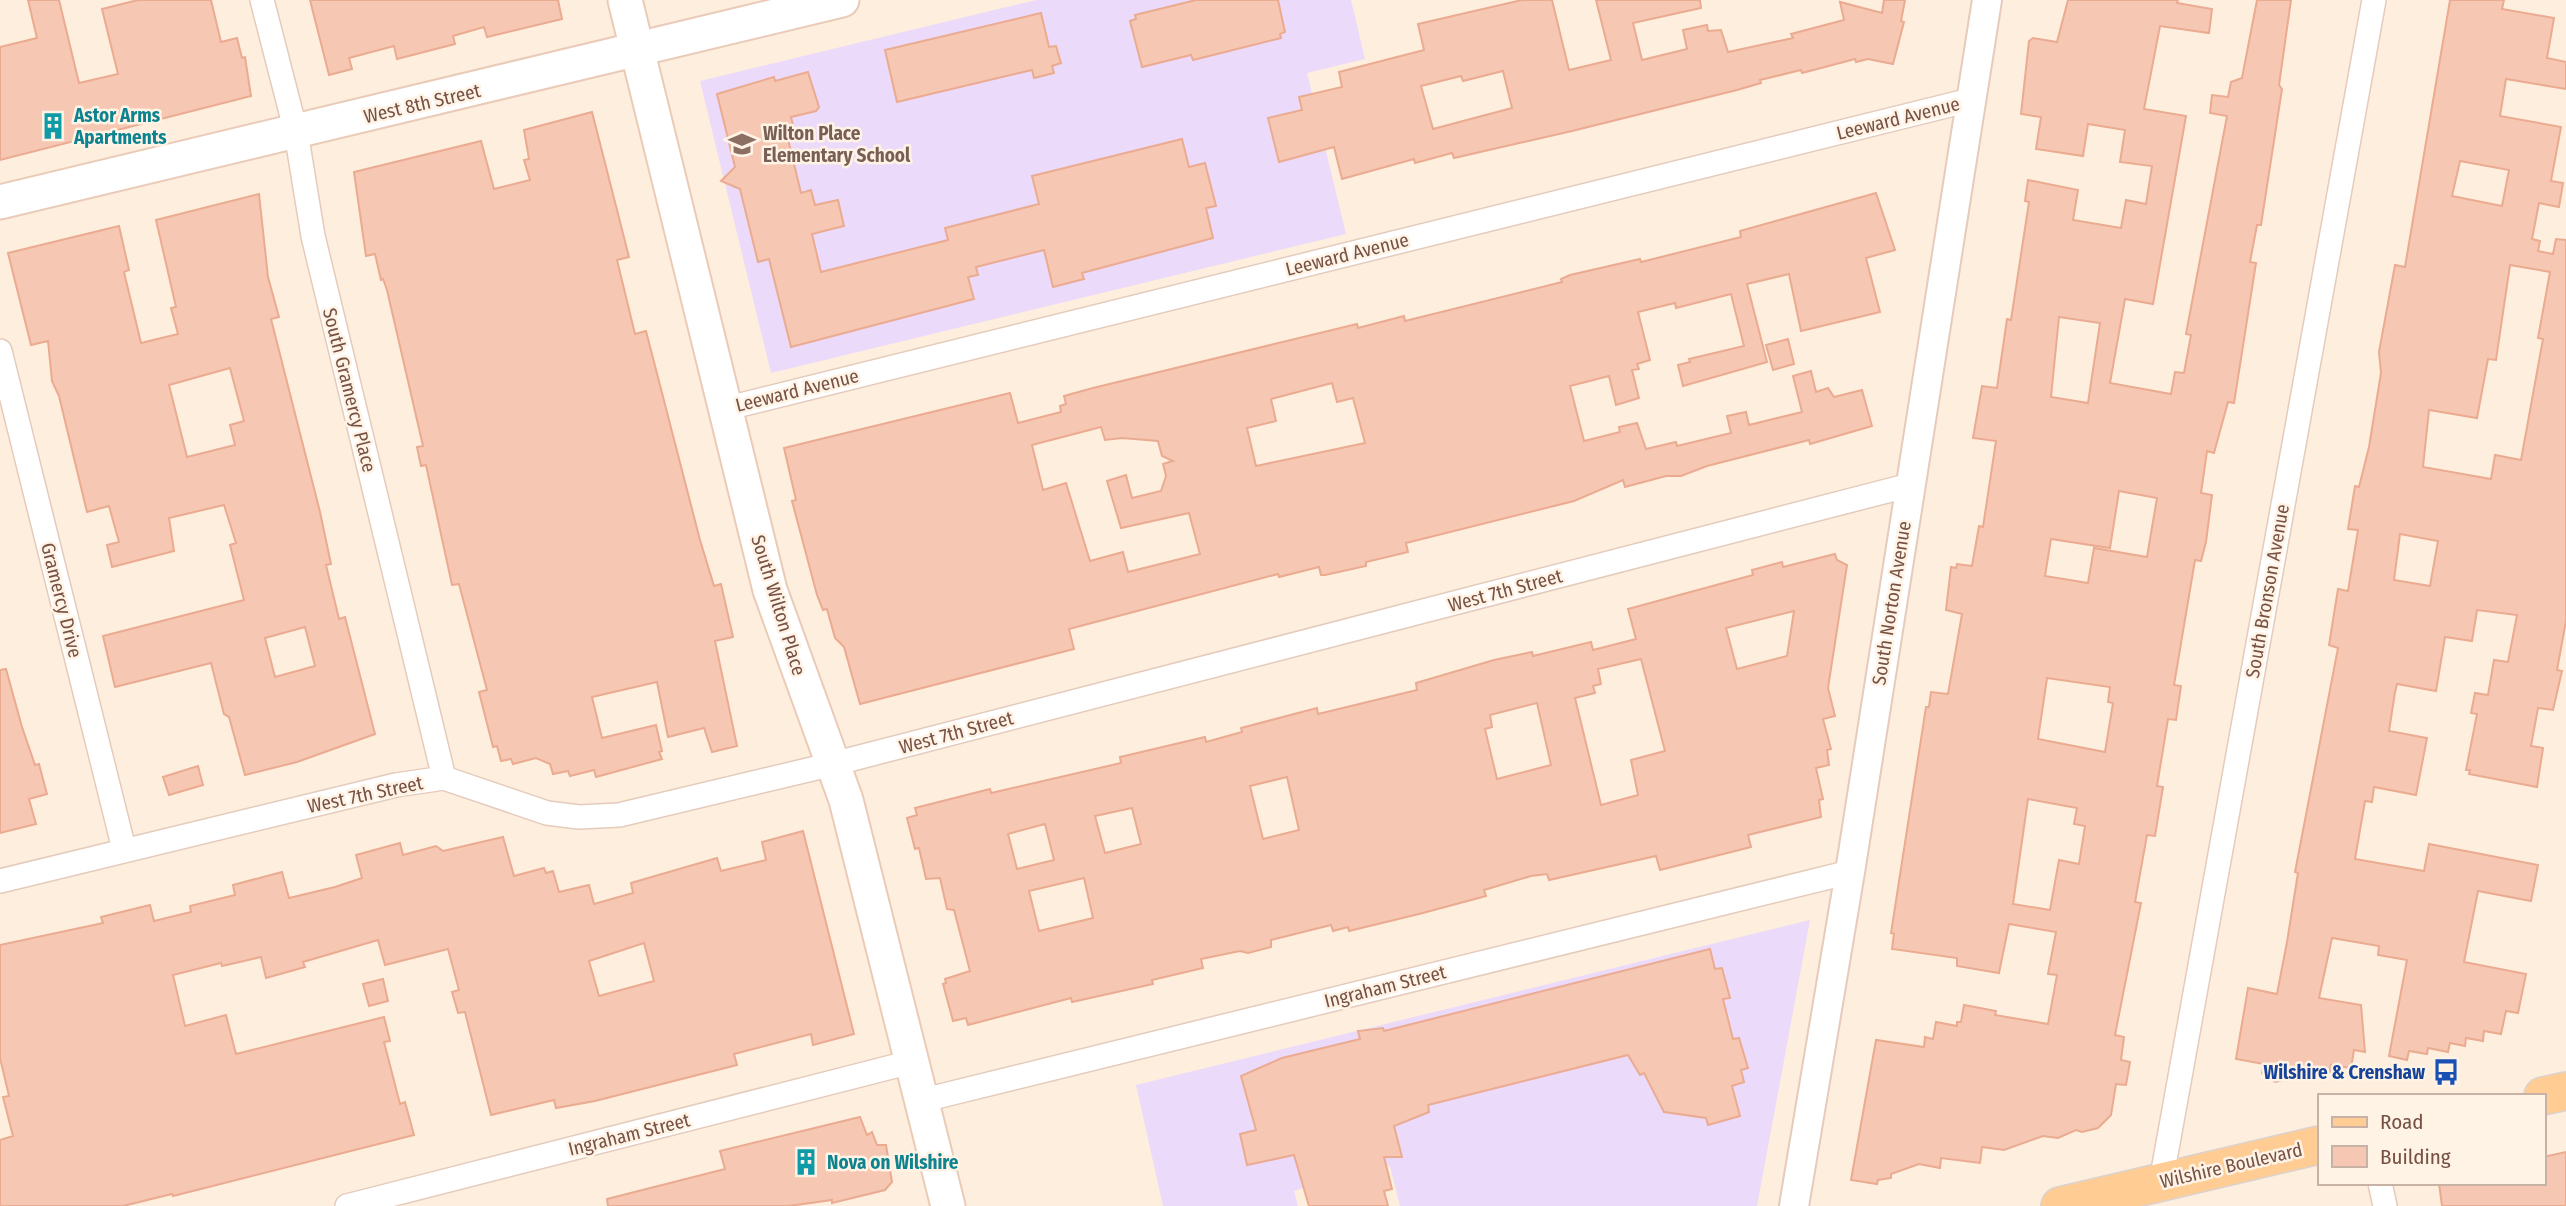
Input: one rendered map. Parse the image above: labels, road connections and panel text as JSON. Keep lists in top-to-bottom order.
{
  "streets": {
    "main road": ["West 8th Street", "South Wilton Place", "Wilshire Boulevard"],
    "street": [
      "Leeward Avenue",
      "South Gramercy Place",
      "West 7th Street",
      "South Bronson Avenue",
      "Gramercy Drive",
      "South Norton Avenue",
      "Ingraham Street"
    ]
  },
  "crossings": [
    ["West 8th Street", "South Gramercy Place"],
    ["West 8th Street", "South Wilton Place"],
    ["Leeward Avenue", "South Norton Avenue"],
    ["Leeward Avenue", "South Wilton Place"],
    ["South Gramercy Place", "West 7th Street"],
    ["West 7th Street", "Gramercy Drive"],
    ["West 7th Street", "South Norton Avenue"],
    ["West 7th Street", "South Wilton Place"],
    ["South Bronson Avenue", "Wilshire Boulevard"],
    ["South Norton Avenue", "Ingraham Street"],
    ["South Wilton Place", "Ingraham Street"]
  ],
  "places": {
    "building": ["Astor Arms Apartments", "Nova on Wilshire"],
    "school or university": ["Wilton Place Elementary School"],
    "bus stop": ["Wilshire & Crenshaw"]
  },
  "legend": ["Road", "Building"]
}
